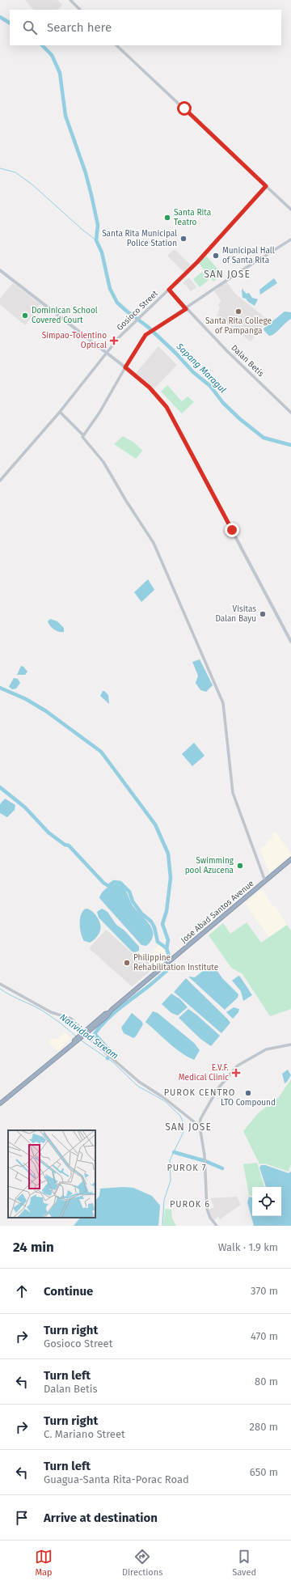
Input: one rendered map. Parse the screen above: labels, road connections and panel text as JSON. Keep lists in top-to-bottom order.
{
  "streets": {
    "highway": ["Jose Abad Santos Avenue"],
    "street": ["Gosioco Street", "Dalan Betis"]
  },
  "crossings": [
    ["Gosioco Street", "Dalan Betis"]
  ],
  "districts": [
    "SAN JOSE",
    "PUROK CENTRO",
    "SAN JOSE",
    "PUROK 7",
    "PUROK 6"
  ],
  "water": ["Sapang Maragul", "Natividad Stream"],
  "places": {
    "other": [
      "Santa Rita Teatro",
      "Santa Rita Municipal Police Station",
      "Municipal Hall of Santa Rita",
      "Santa Rita College of Pampanga",
      "Dominican School Covered Court",
      "Visitas Dalan Bayu",
      "Swimming pool Azucena",
      "Philippine Rehabilitation Institute",
      "LTO Compound"
    ],
    "health": ["Simpao-Tolentino Optical", "E.V.F. Medical Clinic"]
  },
  "page": {
    "search": "Search here",
    "heading": ["24 min", "Walk · 1.9 km"],
    "list": [
      ["Continue", "370 m"],
      ["Turn right", "Gosioco Street", "470 m"],
      ["Turn left", "Dalan Betis", "80 m"],
      ["Turn right", "C. Mariano Street", "280 m"],
      ["Turn left", "Guagua-Santa Rita-Porac Road", "650 m"],
      "Arrive at destination"
    ],
    "nav": ["Map", "Directions", "Saved"]
  }
}
